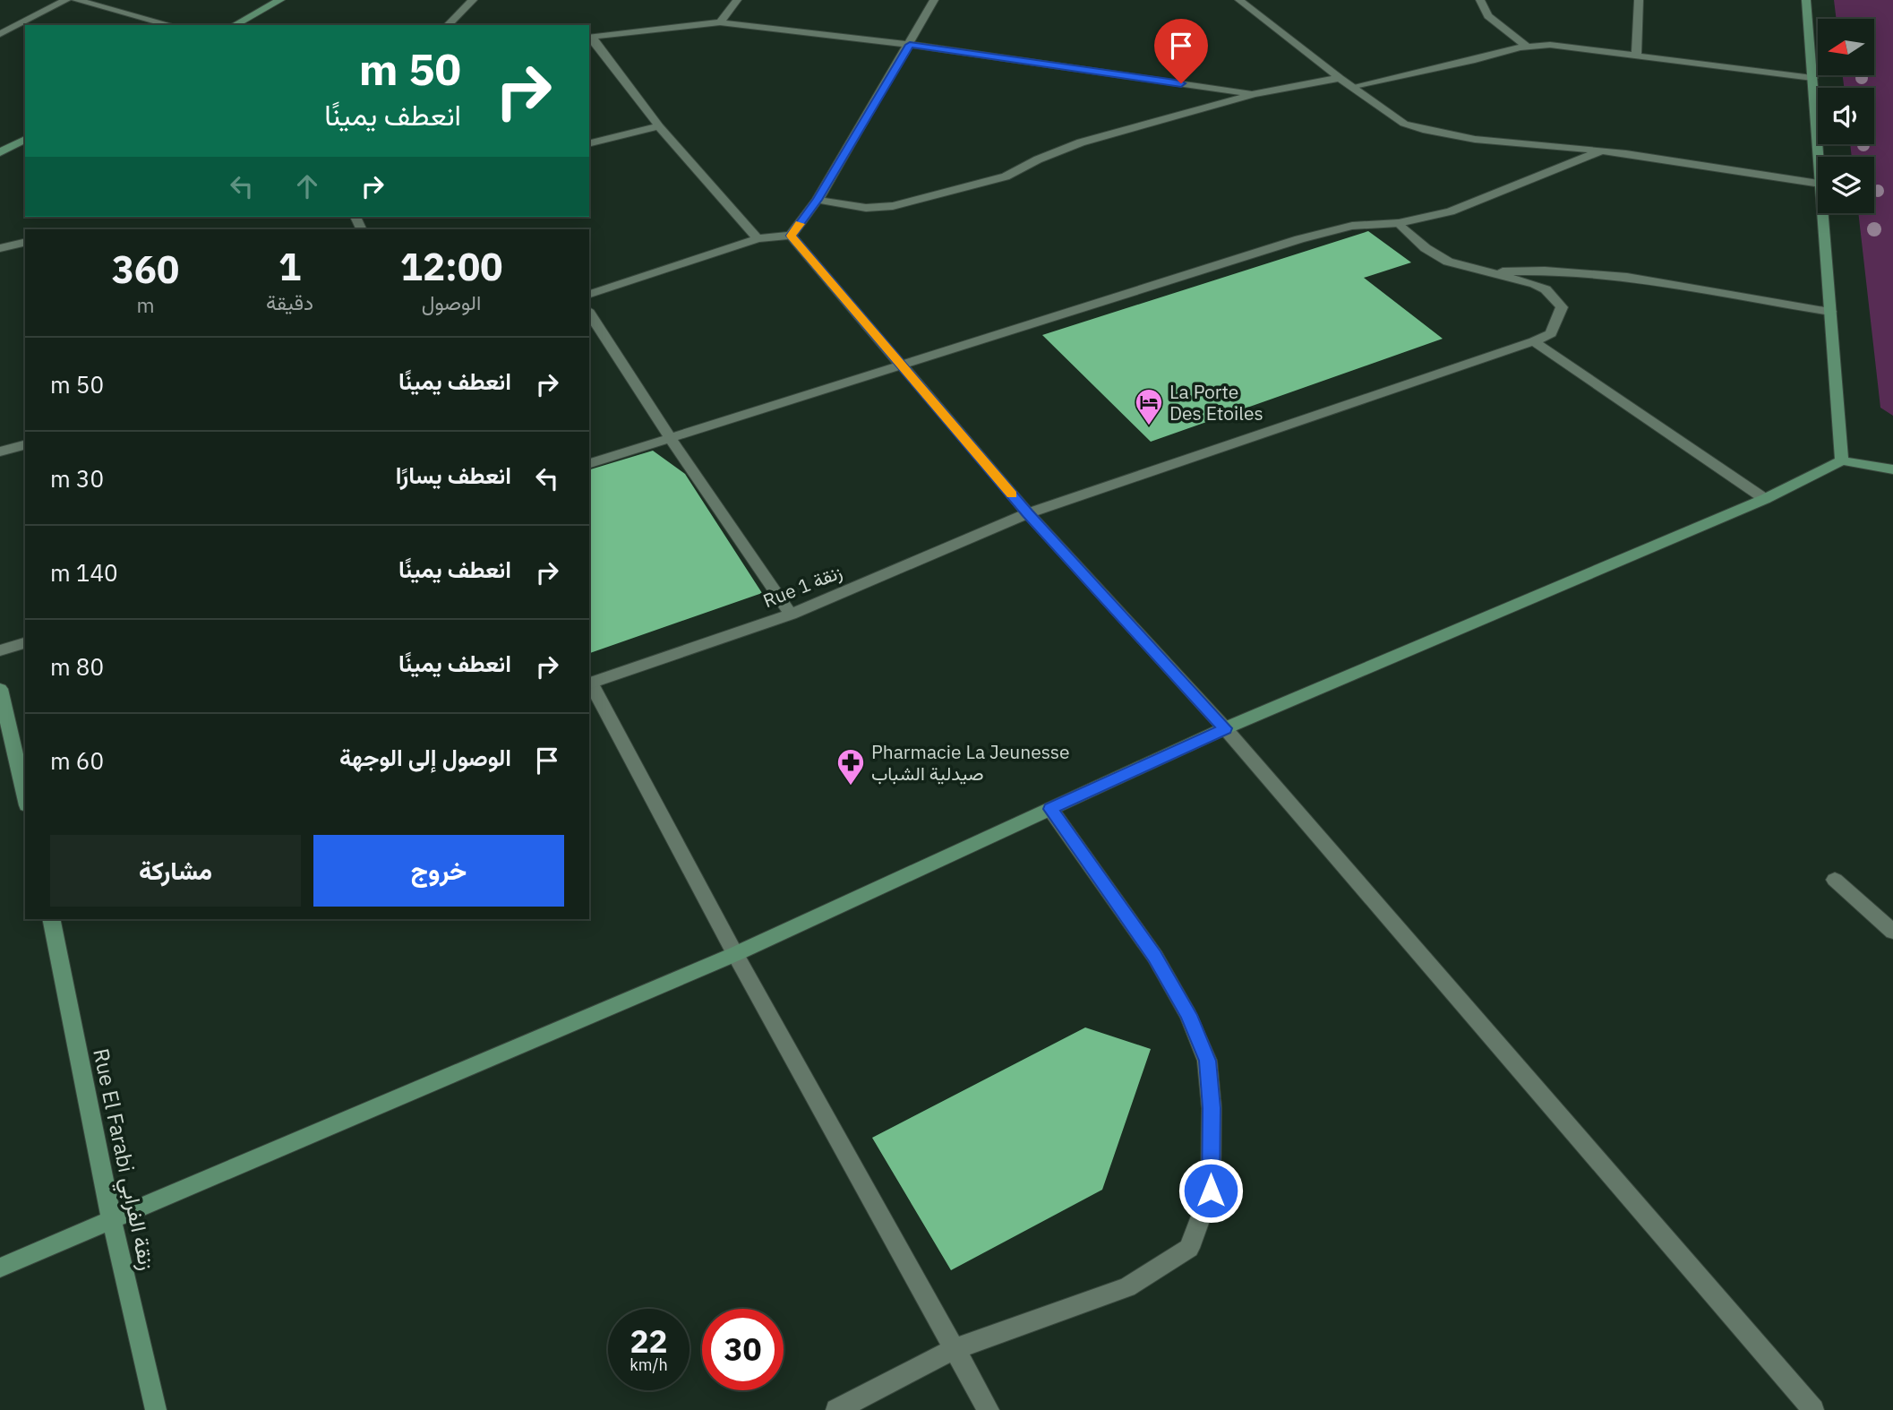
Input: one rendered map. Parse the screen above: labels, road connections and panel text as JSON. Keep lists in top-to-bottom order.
{
  "streets": {
    "street": ["Rue 1 زنقة", "Rue El Farabi زنقة الفرابي"]
  },
  "places": {
    "hotel": ["La Porte Des Etoiles"],
    "pharmacy": ["Pharmacie La Jeunesse صيدلية الشباب"]
  },
  "north": "left",
  "page": {
    "turn": ["50 m", "انعطف يمينًا"],
    "eta": [
      "12:00",
      "الوصول",
      "1",
      "دقيقة",
      "360",
      "m"
    ],
    "list": [
      {
        "name": "انعطف يمينًا",
        "value": "50 m"
      },
      {
        "name": "انعطف يسارًا",
        "value": "30 m"
      },
      {
        "name": "انعطف يمينًا",
        "value": "140 m"
      },
      {
        "name": "انعطف يمينًا",
        "value": "80 m"
      },
      {
        "name": "الوصول إلى الوجهة",
        "value": "60 m"
      }
    ],
    "buttons": ["خروج", "مشاركة"],
    "speed": "22 km/h",
    "limit": "30"
  }
}
